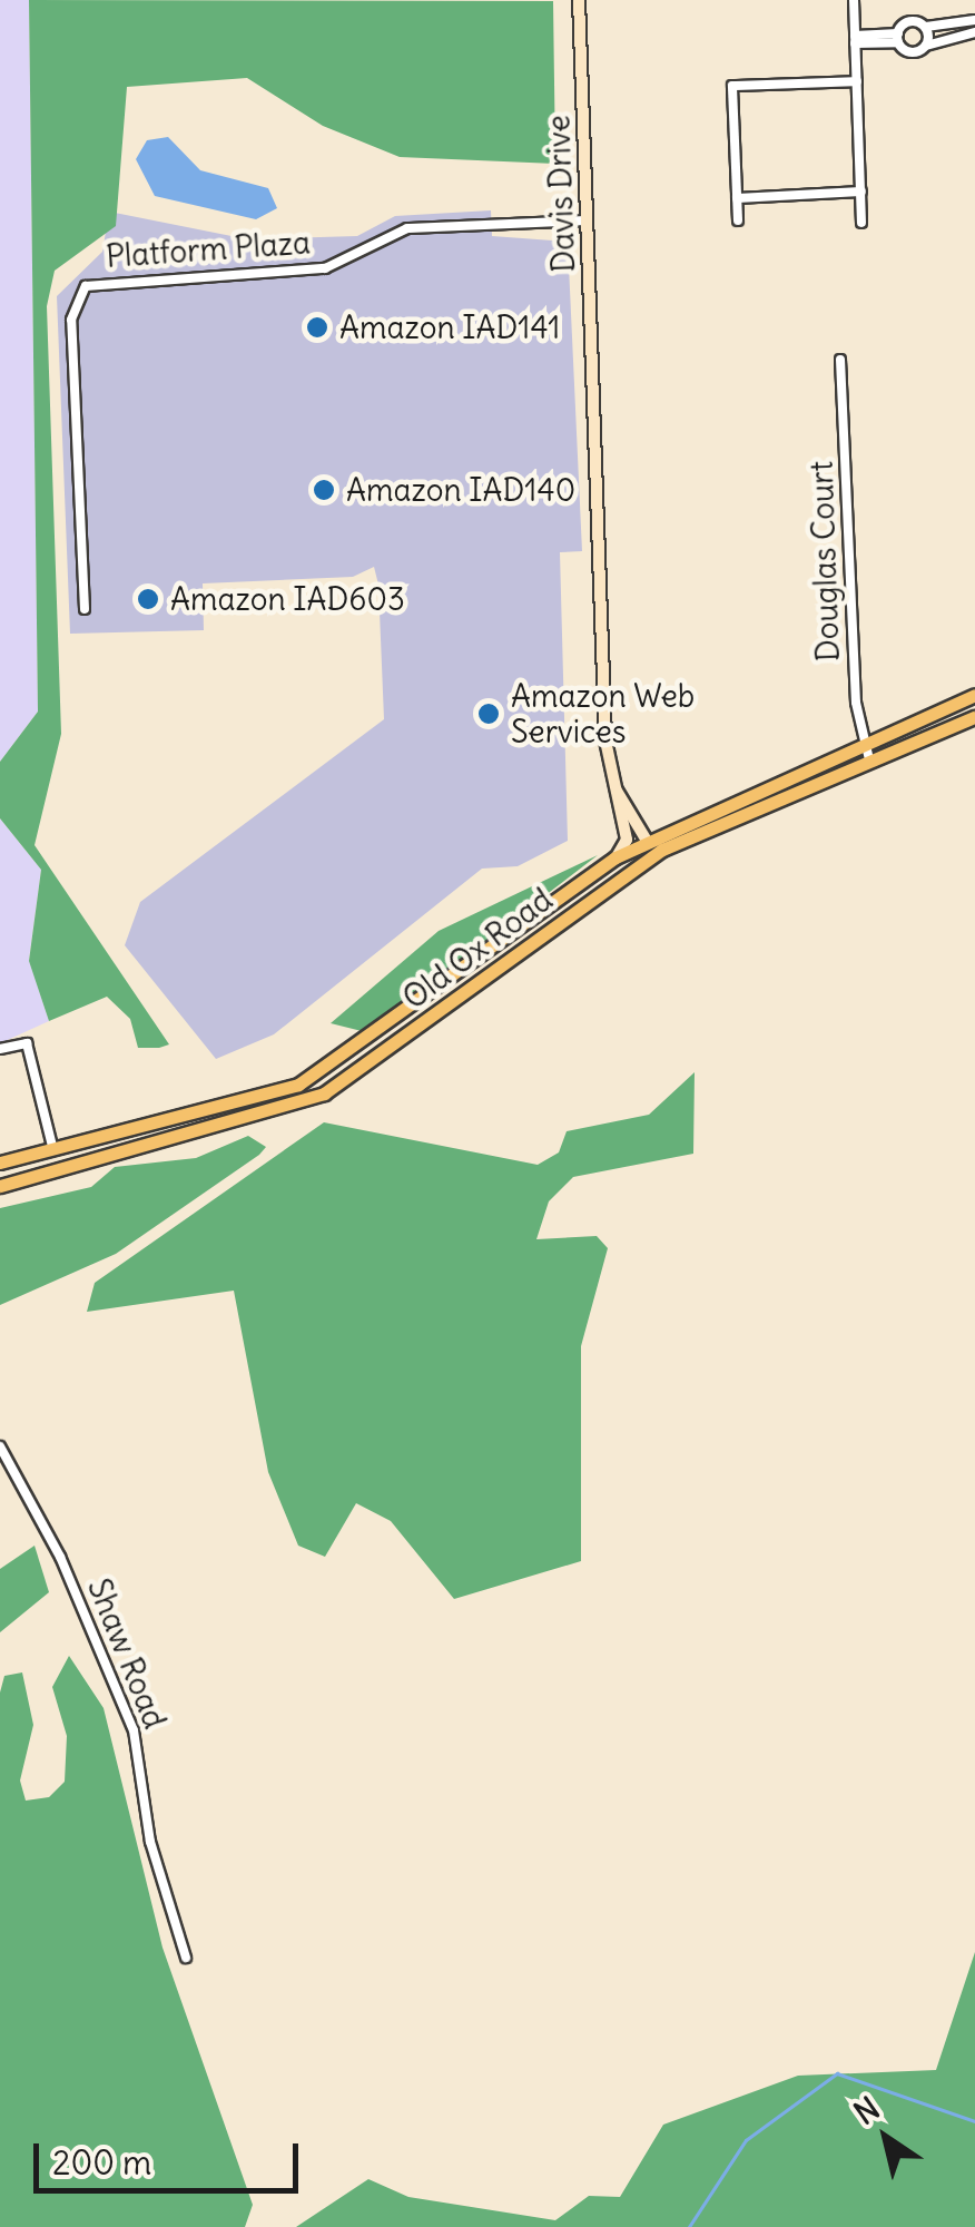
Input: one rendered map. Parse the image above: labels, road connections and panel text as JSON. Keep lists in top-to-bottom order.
{
  "streets": {
    "main road": ["Old Ox Road"],
    "street": [
      "Davis Drive",
      "Platform Plaza",
      "Douglas Court",
      "Shaw Road"
    ]
  },
  "crossings": [
    ["Davis Drive", "Platform Plaza"],
    ["Davis Drive", "Old Ox Road"],
    ["Douglas Court", "Old Ox Road"]
  ],
  "places": [
    "Amazon IAD141",
    "Amazon IAD140",
    "Amazon IAD603",
    "Amazon Web Services"
  ],
  "scale_bar": "200 m",
  "north": "top left"
}
